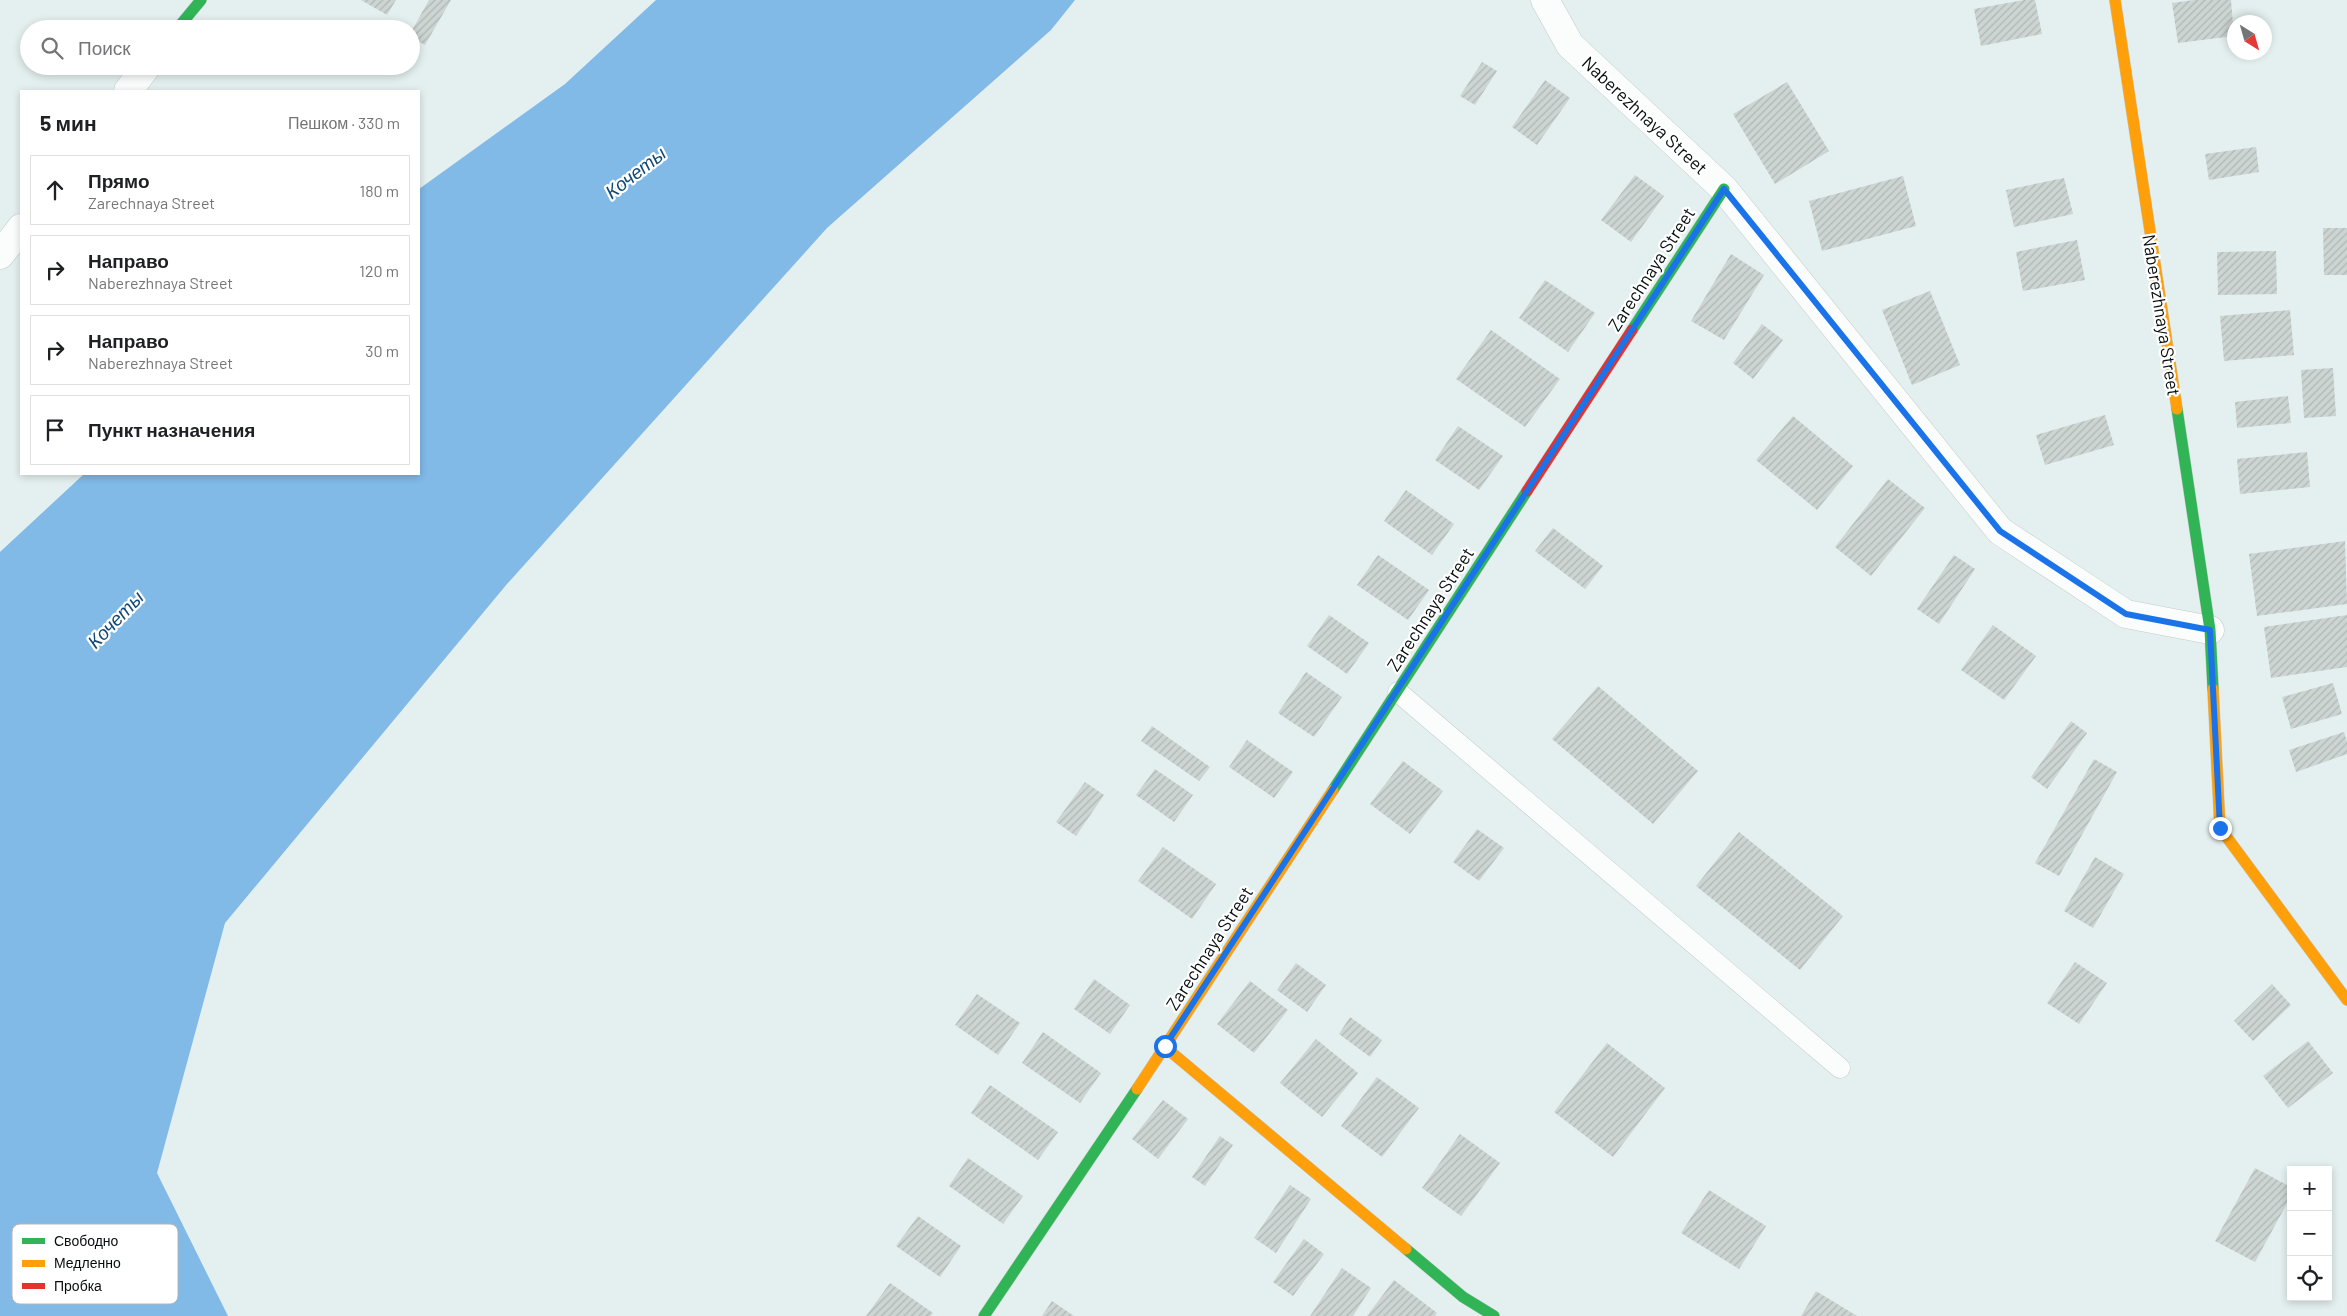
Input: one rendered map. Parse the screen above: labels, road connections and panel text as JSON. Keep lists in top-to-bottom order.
{
  "streets": {
    "street": ["Naberezhnaya Street", "Zarechnaya Street"]
  },
  "crossings": [
    ["Naberezhnaya Street", "Zarechnaya Street"]
  ],
  "water": ["Кочеты"],
  "legend": ["Свободно", "Медленно", "Пробка"],
  "north": "bottom right",
  "page": {
    "search": "Поиск",
    "heading": ["5 мин", "Пешком · 330 m"],
    "list": [
      ["Прямо", "Zarechnaya Street", "180 m"],
      ["Направо", "Naberezhnaya Street", "120 m"],
      ["Направо", "Naberezhnaya Street", "30 m"],
      "Пункт назначения"
    ],
    "map_buttons": ["+", "−"]
  }
}
